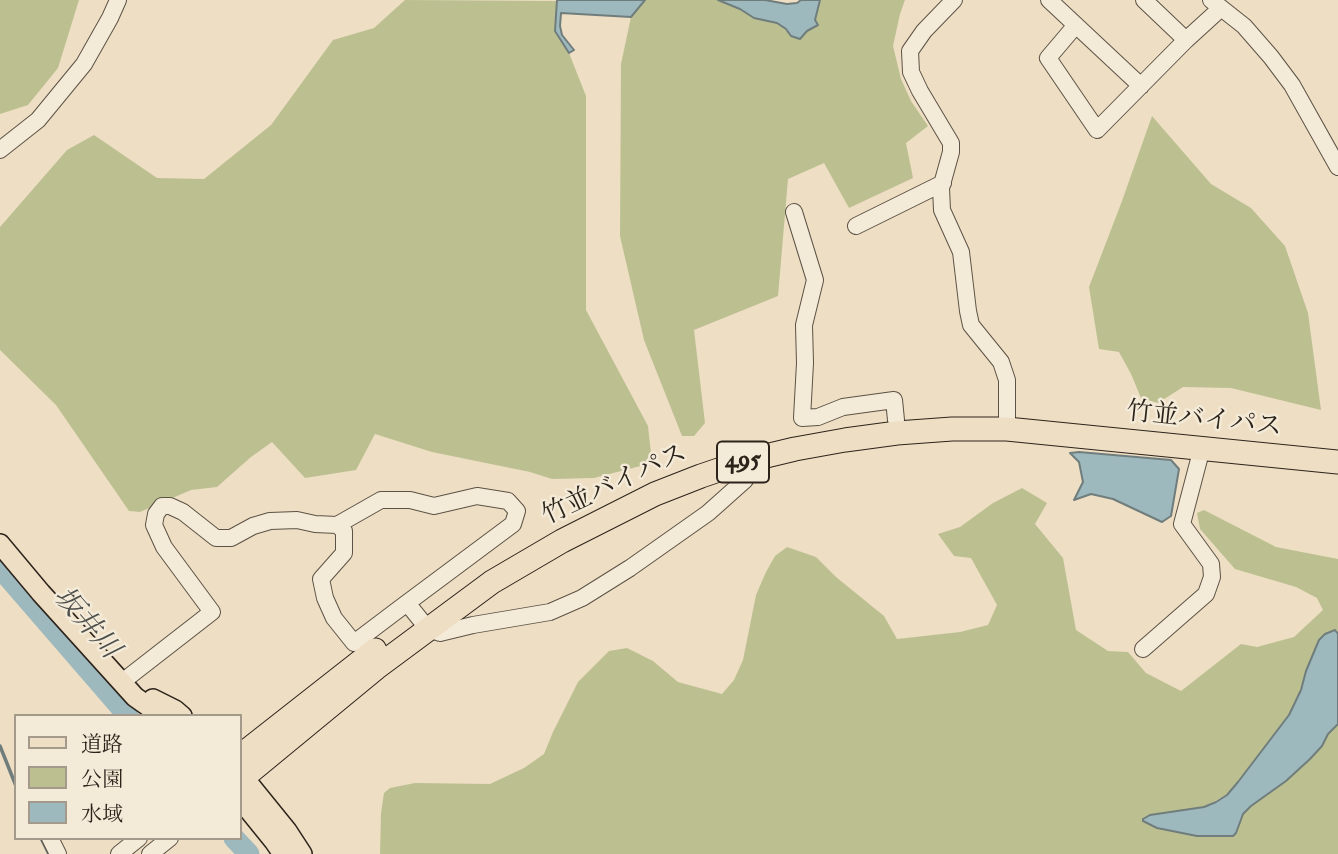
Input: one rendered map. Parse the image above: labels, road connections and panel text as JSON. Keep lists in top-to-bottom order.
{
  "streets": {
    "highway": ["竹並バイパス", "495"]
  },
  "water": ["坂井川"],
  "legend": ["道路", "公園", "水域"]
}
